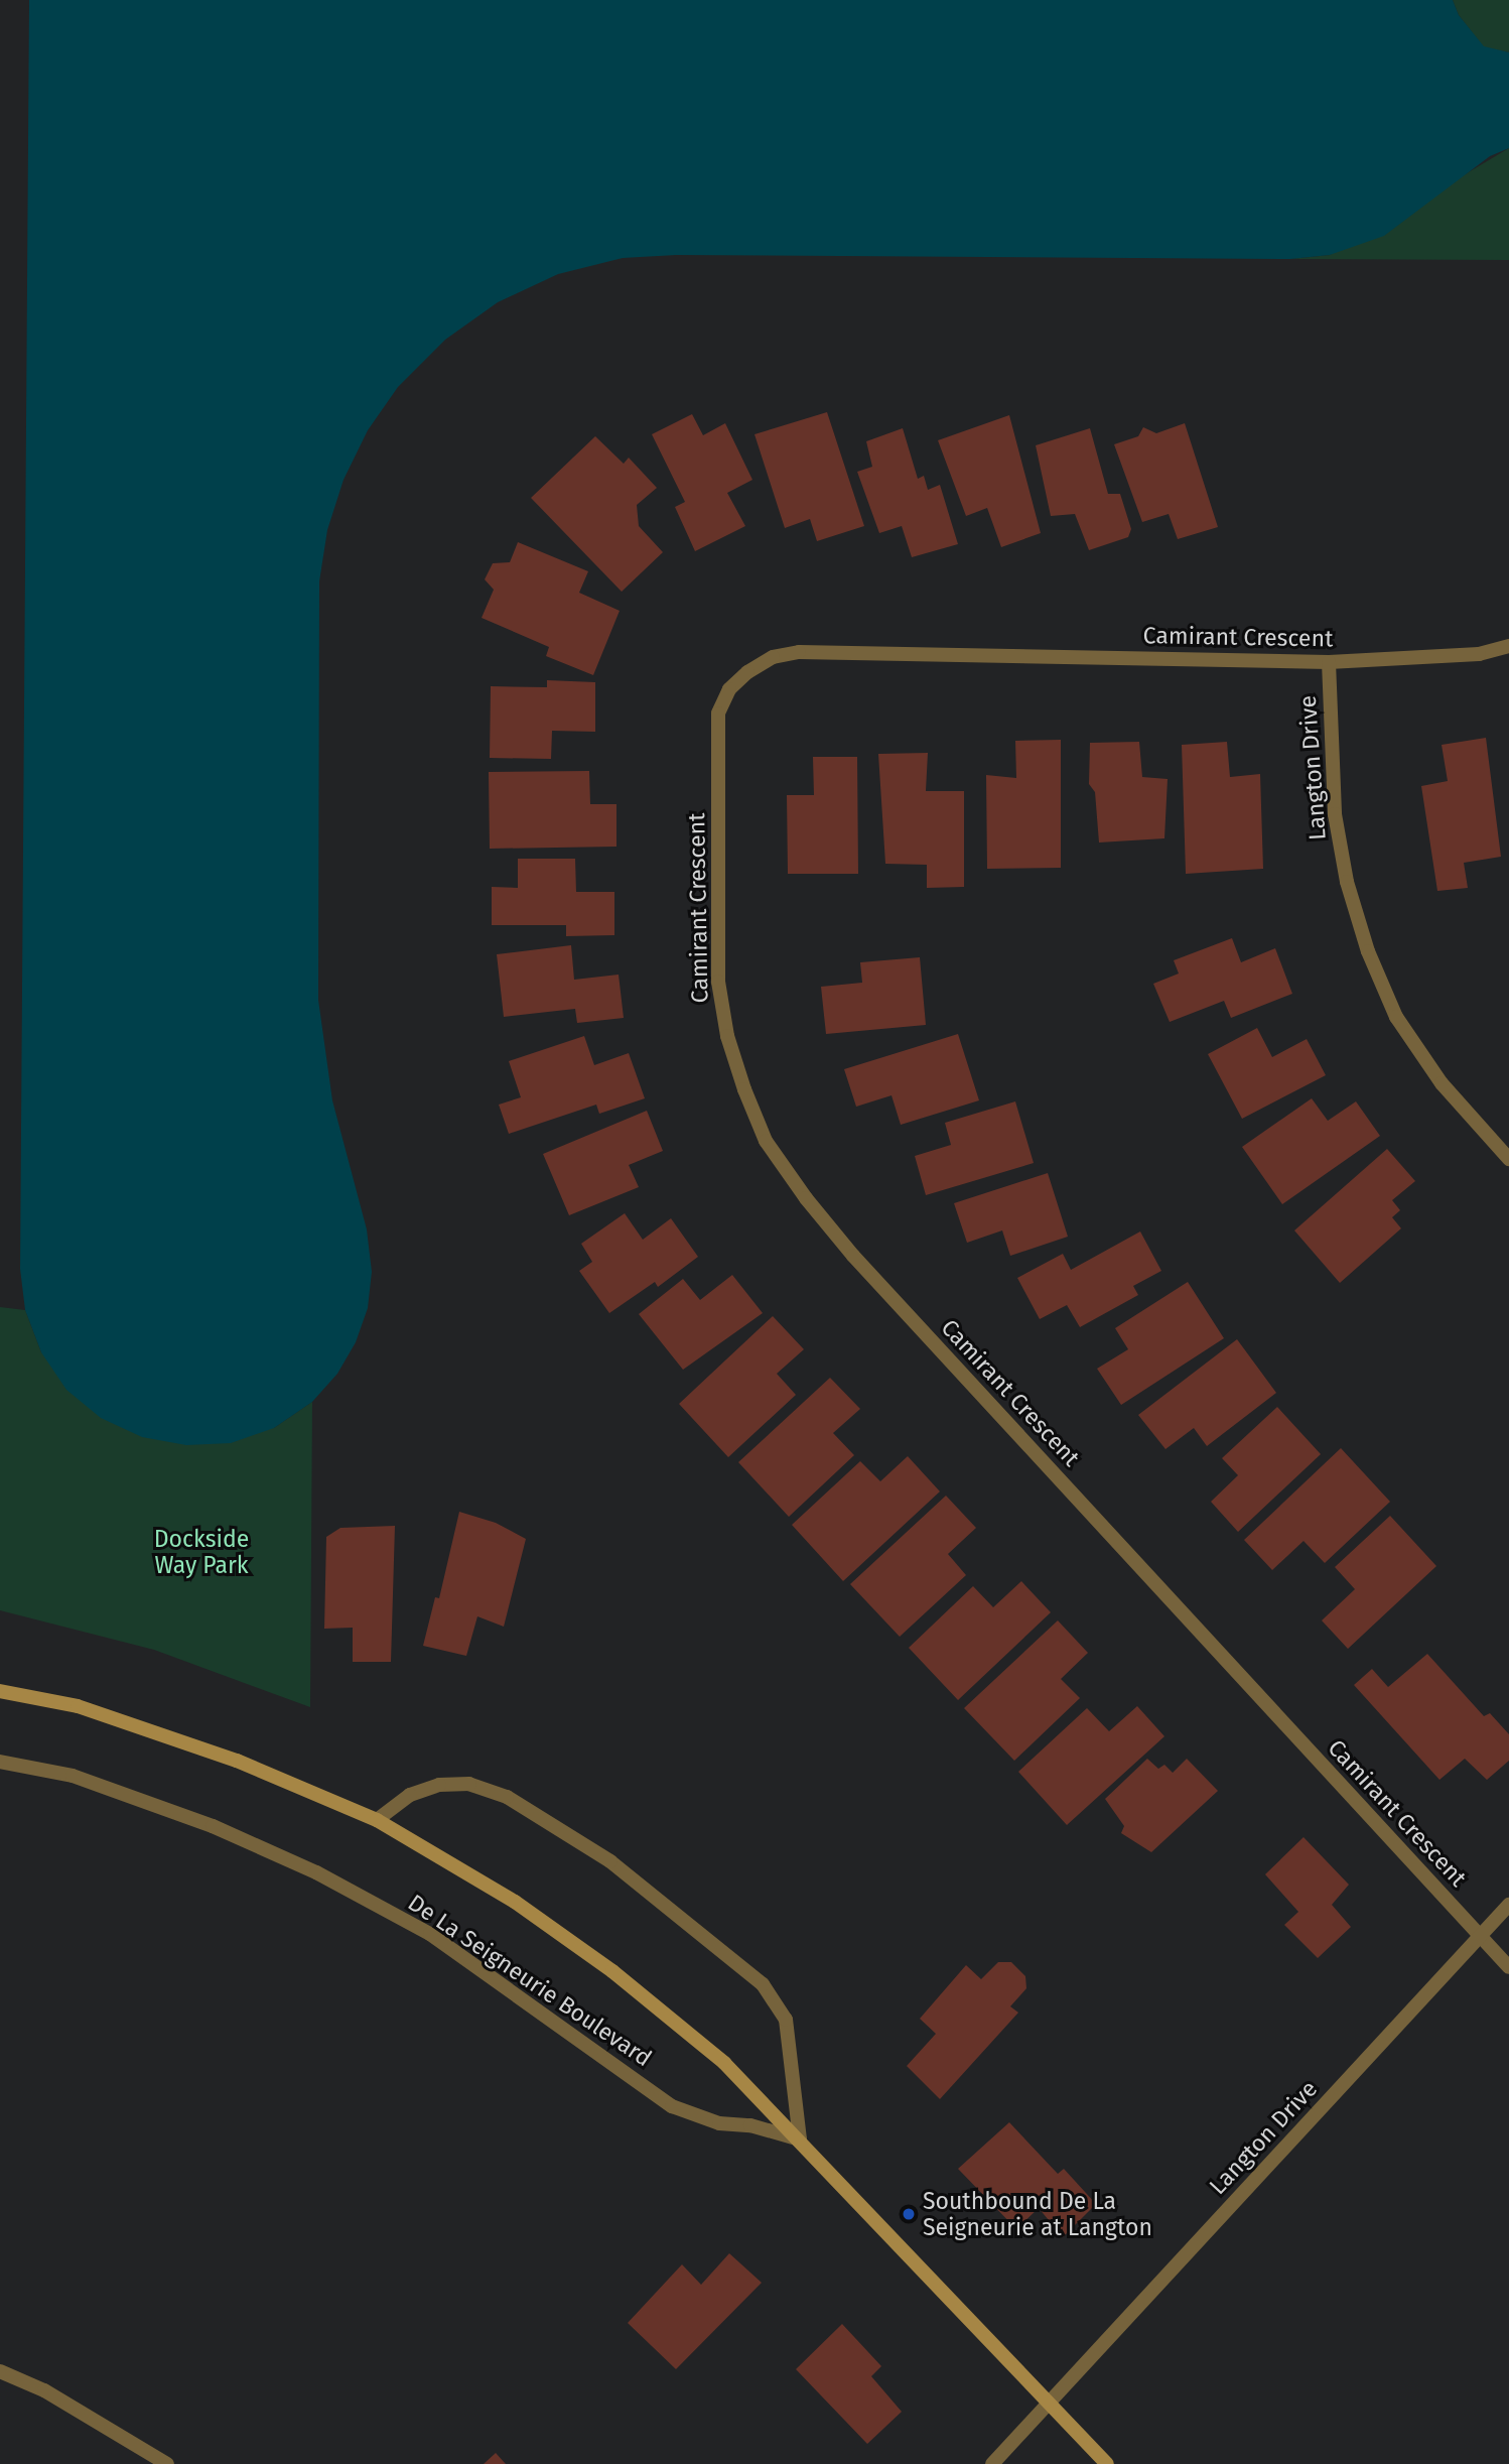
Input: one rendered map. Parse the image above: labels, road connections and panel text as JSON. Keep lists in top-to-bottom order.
{
  "streets": {
    "street": ["Camirant Crescent", "Langton Drive", "De La Seigneurie Boulevard"]
  },
  "crossings": [
    ["Camirant Crescent", "Langton Drive"],
    ["Langton Drive", "De La Seigneurie Boulevard"]
  ],
  "parks": ["Dockside Way Park"],
  "places": ["Southbound De La Seigneurie at Langton"]
}
